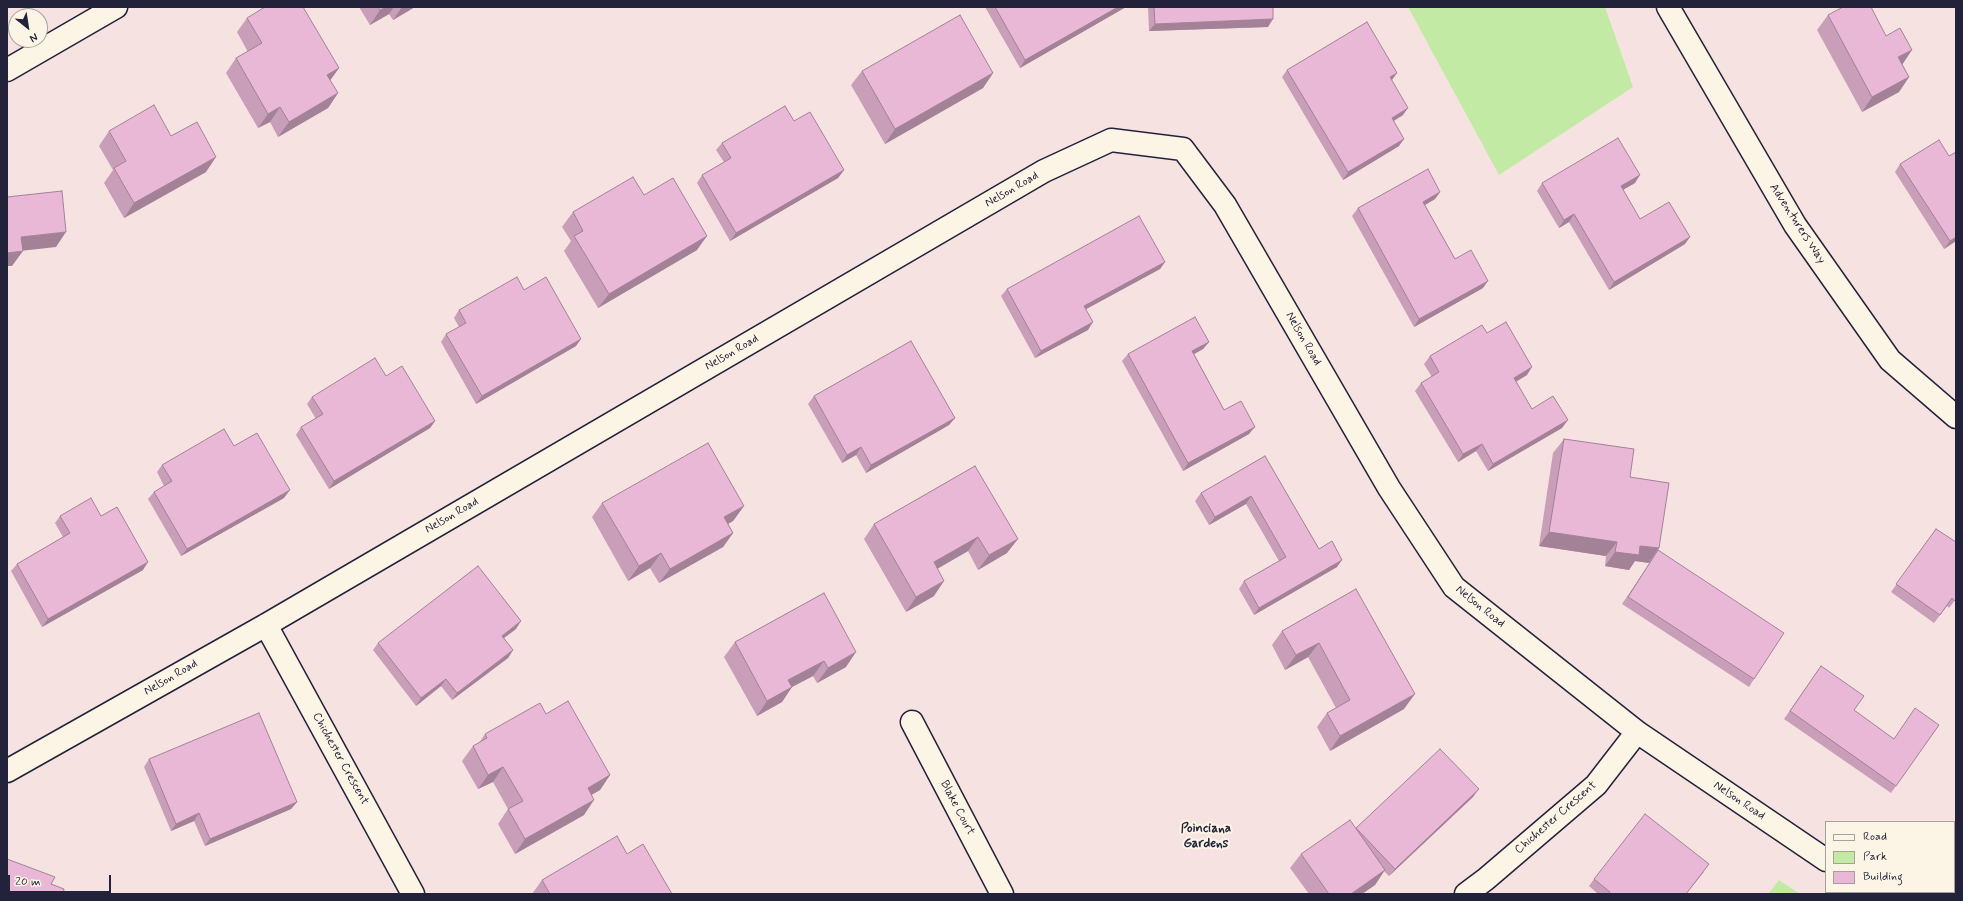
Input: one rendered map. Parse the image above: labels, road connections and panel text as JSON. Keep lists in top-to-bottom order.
{
  "streets": {
    "street": [
      "Nelson Road",
      "Adventurers Way",
      "Chichester Crescent",
      "Blake Court"
    ]
  },
  "crossings": [
    ["Nelson Road", "Chichester Crescent"]
  ],
  "districts": ["Poinciana Gardens"],
  "legend": ["Road", "Park", "Building"],
  "scale_bar": "20 m",
  "north": "bottom right"
}
